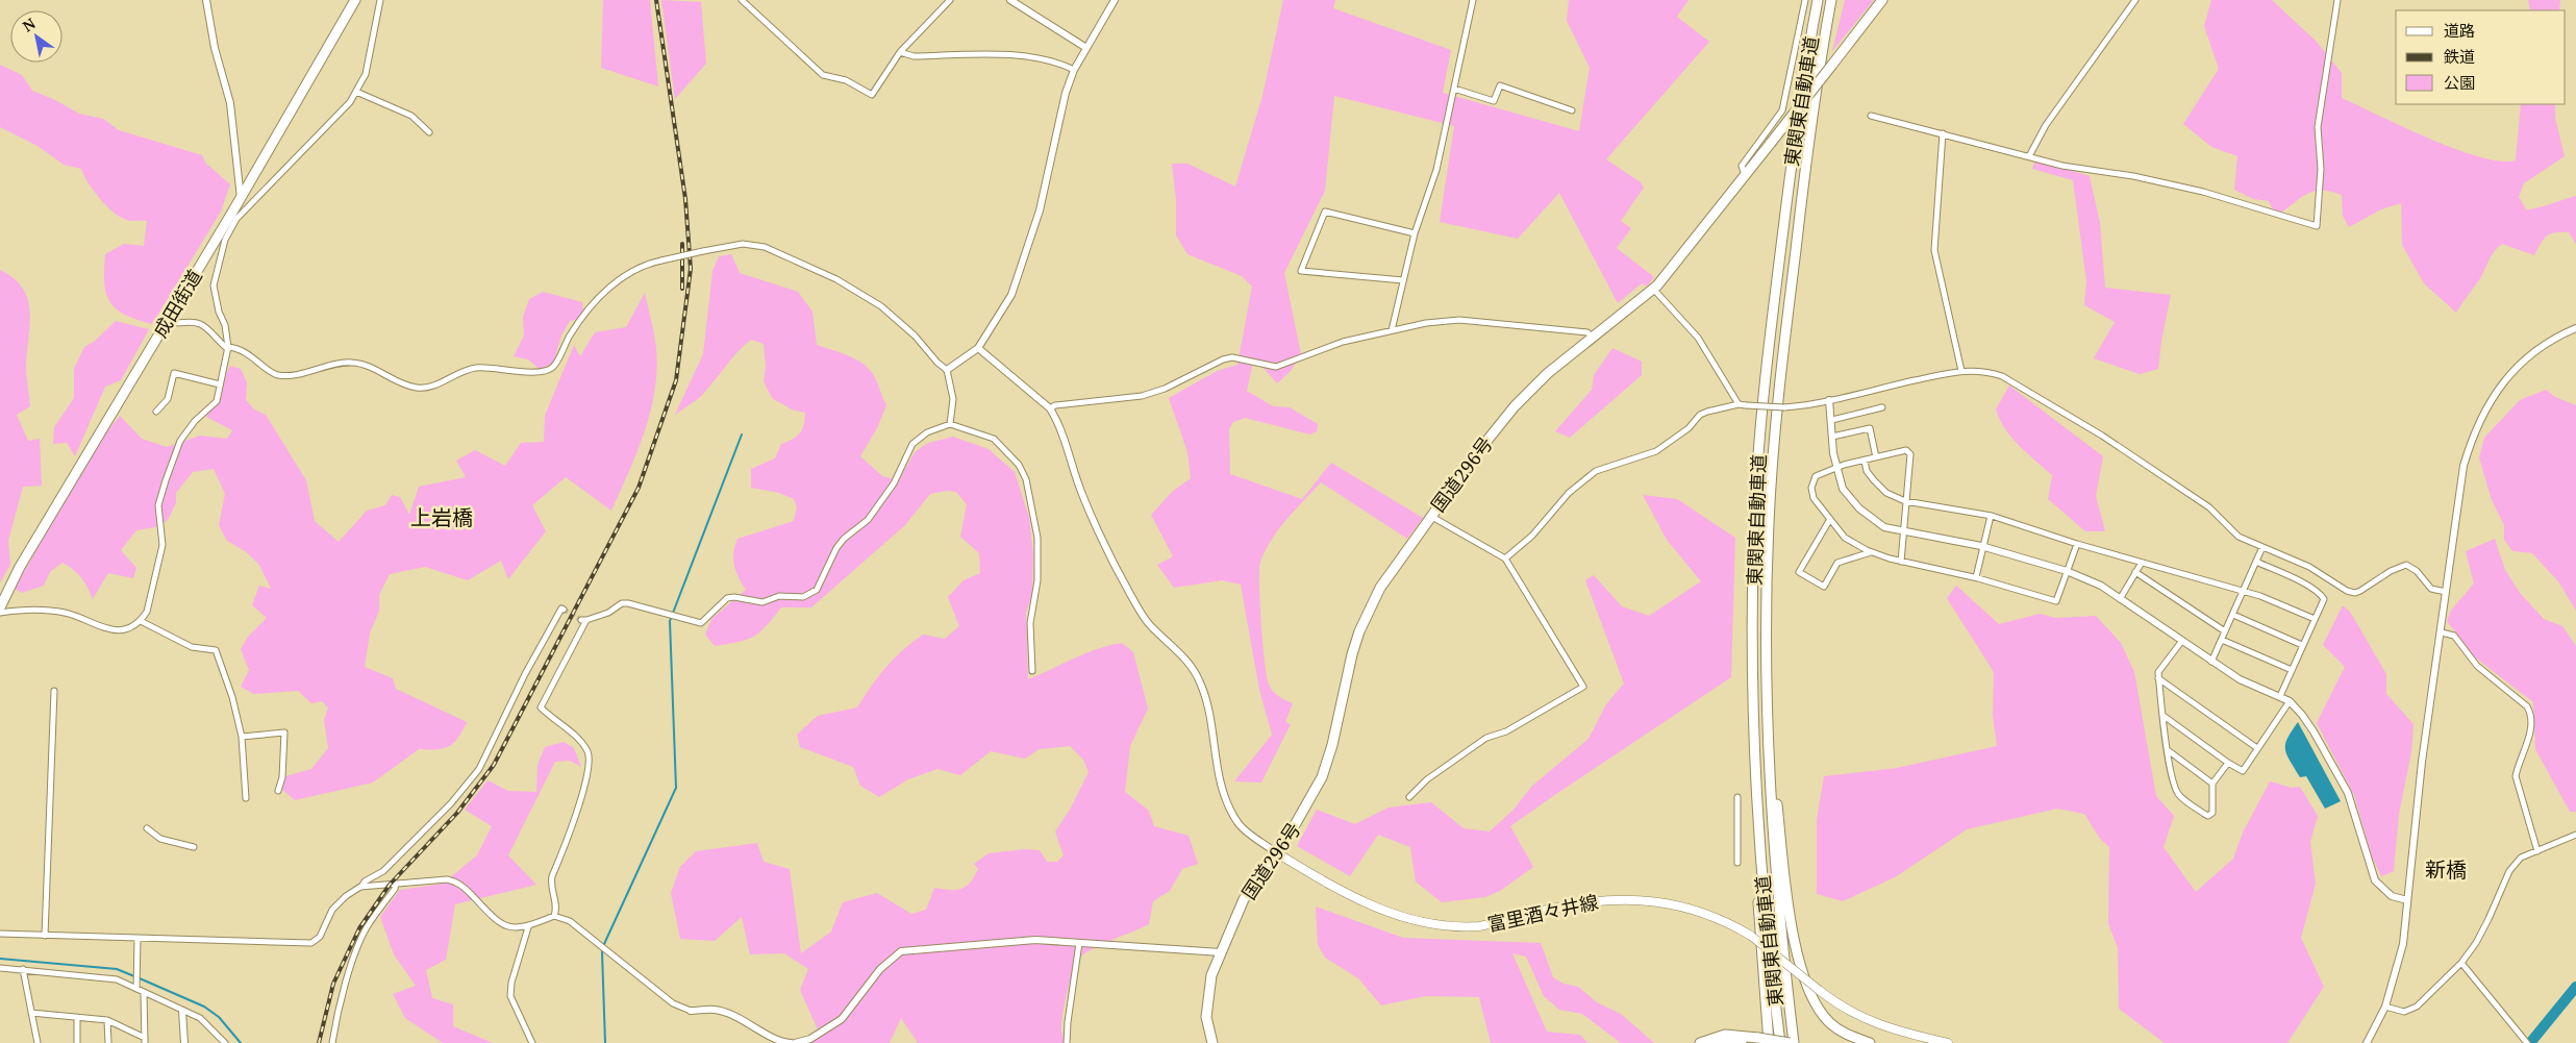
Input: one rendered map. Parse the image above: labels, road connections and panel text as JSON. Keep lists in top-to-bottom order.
{
  "streets": {
    "highway": ["東関東自動車道", "成田街道", "国道296号"],
    "main road": ["富里酒々井線"]
  },
  "crossings": [
    ["国道296号", "富里酒々井線"]
  ],
  "districts": ["上岩橋", "新橋"],
  "legend": ["道路", "鉄道", "公園"],
  "north": "top left"
}
